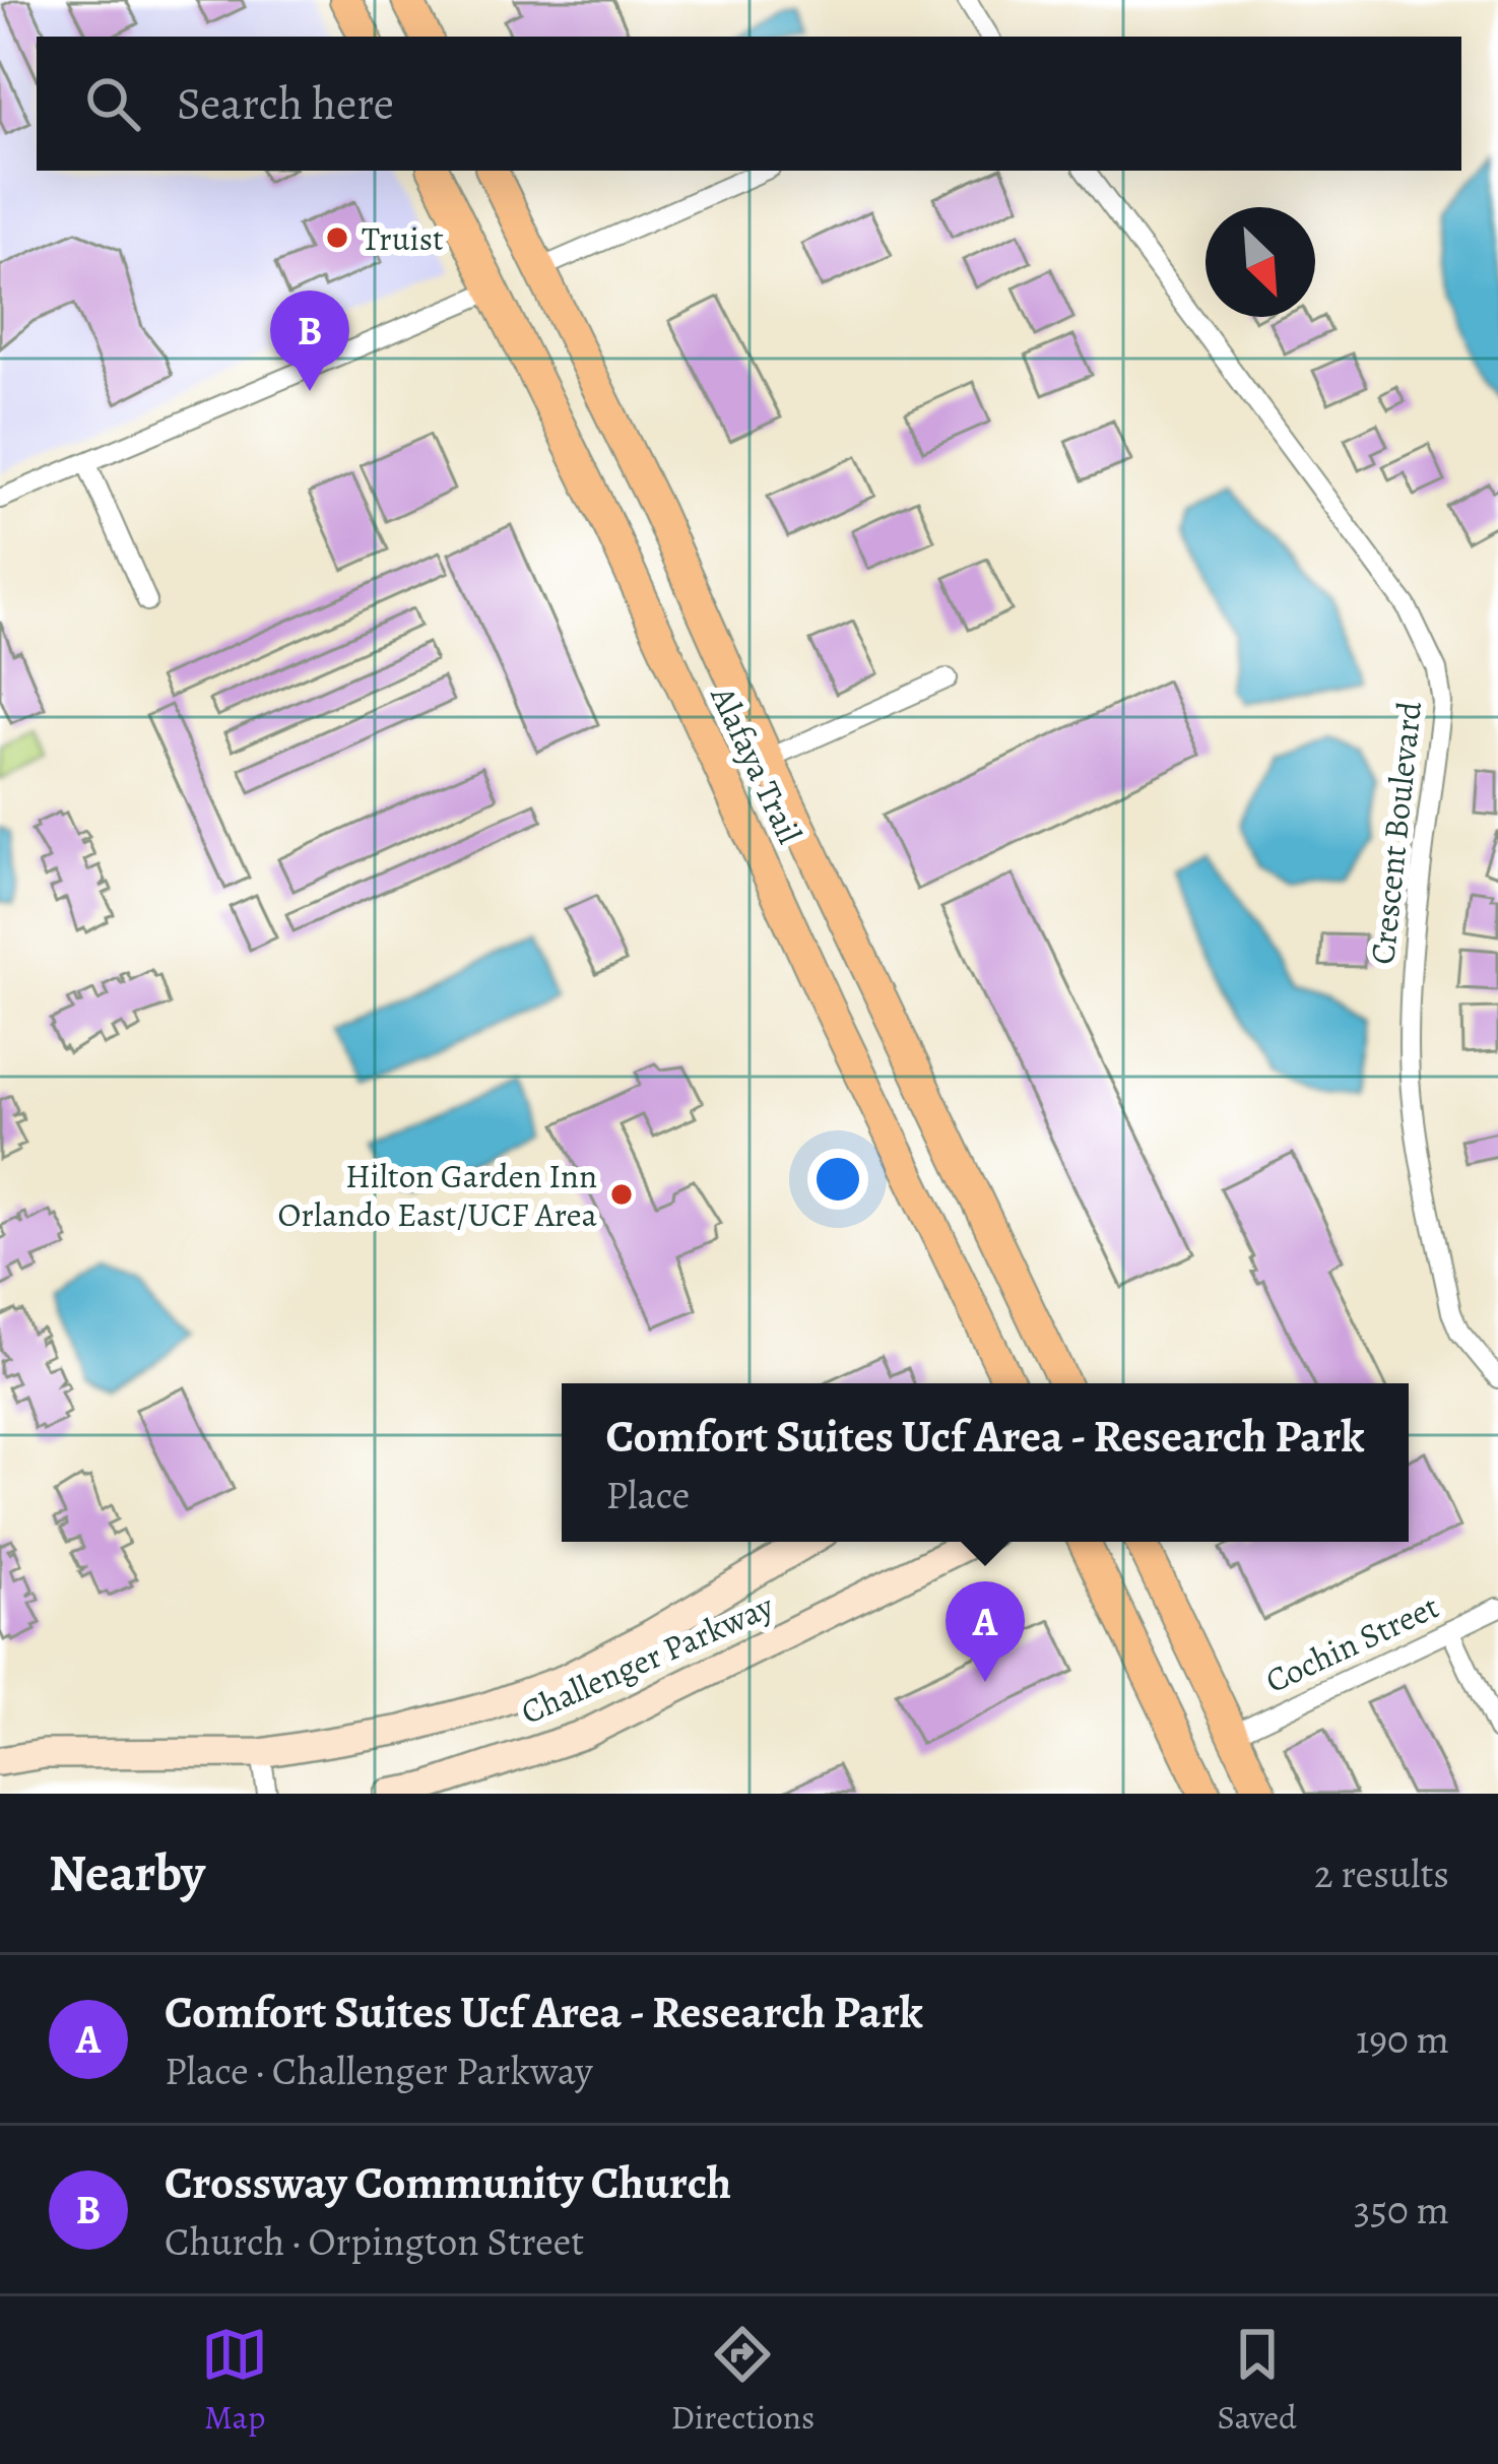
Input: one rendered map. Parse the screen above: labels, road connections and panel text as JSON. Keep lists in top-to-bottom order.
{
  "streets": {
    "main road": ["Alafaya Trail", "Challenger Parkway"],
    "street": ["Crescent Boulevard", "Cochin Street"]
  },
  "places": ["Truist", "Hilton Garden Inn Orlando East/UCF Area"],
  "north": "bottom right",
  "page": {
    "search": "Search here",
    "pins": ["B", "A"],
    "popup": ["Comfort Suites Ucf Area - Research Park", "Place"],
    "heading": ["Nearby", "2 results"],
    "list": [
      {
        "mark": "A",
        "name": "Comfort Suites Ucf Area - Research Park",
        "note": "Place · Challenger Parkway",
        "value": "190 m"
      },
      {
        "mark": "B",
        "name": "Crossway Community Church",
        "note": "Church · Orpington Street",
        "value": "350 m"
      }
    ],
    "nav": ["Map", "Directions", "Saved"]
  }
}
